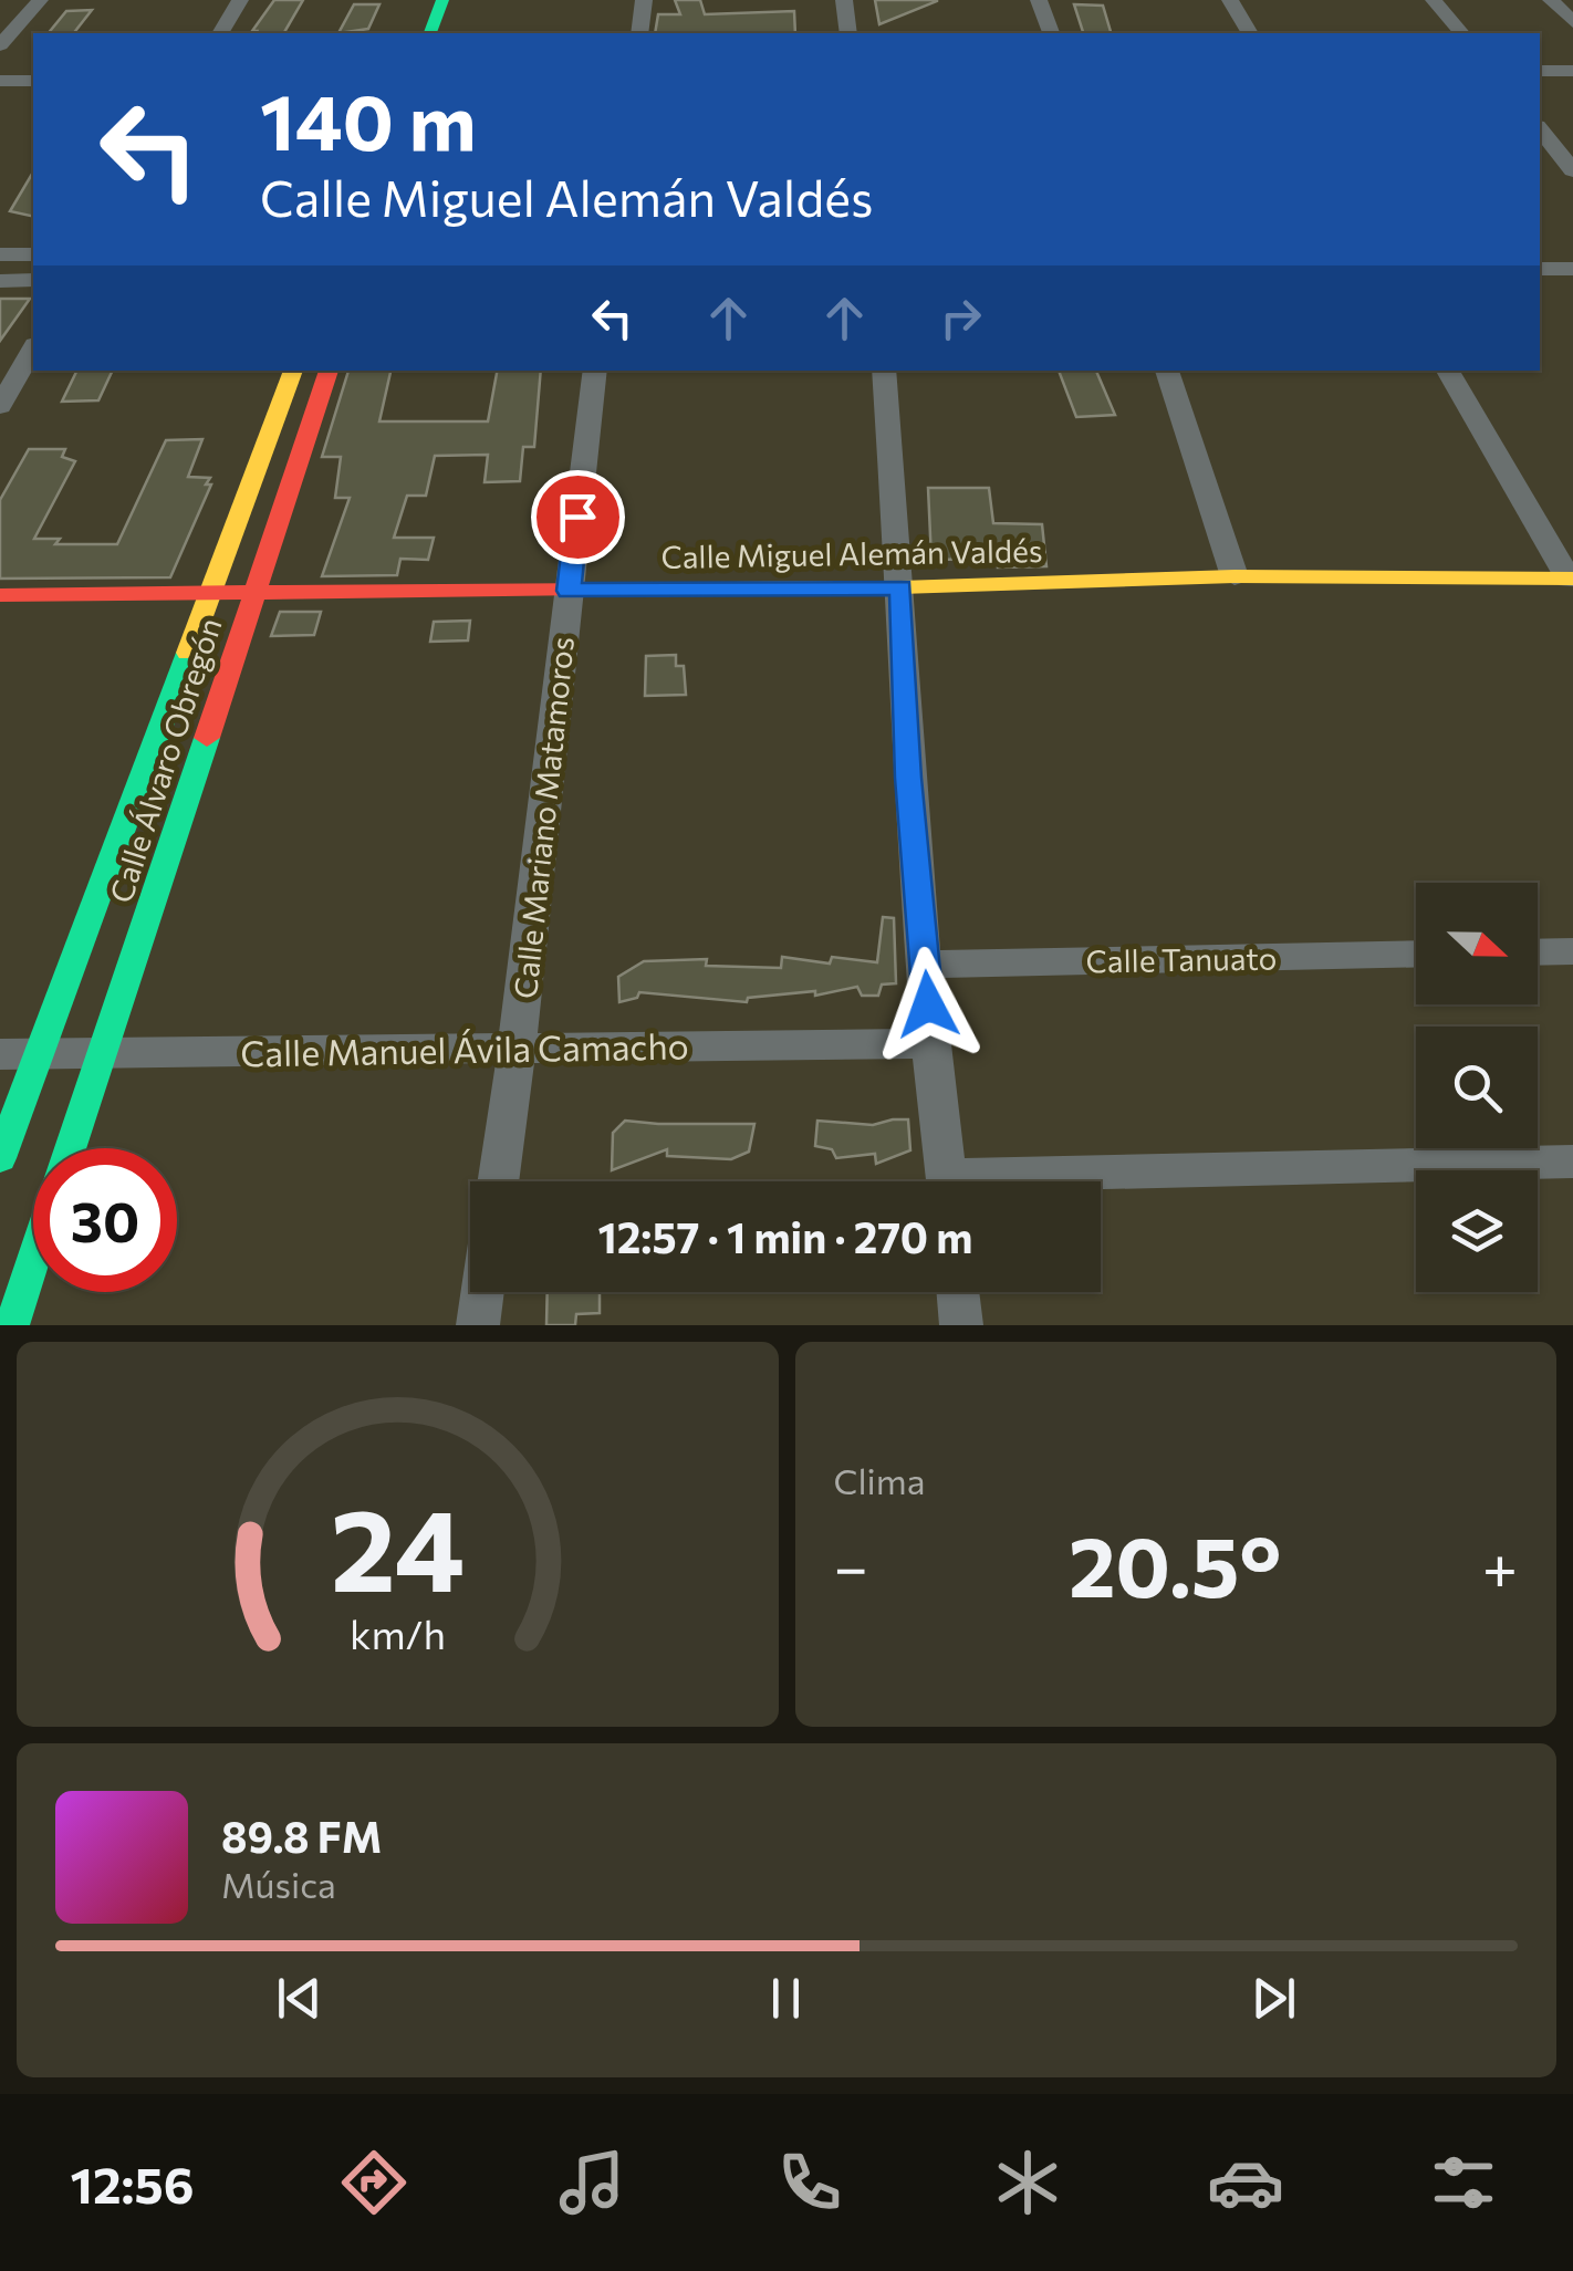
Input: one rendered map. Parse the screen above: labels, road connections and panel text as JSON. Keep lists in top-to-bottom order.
{
  "streets": {
    "street": [
      "Calle Miguel Alemán Valdés",
      "Calle Álvaro Obregón",
      "Calle Mariano Matamoros",
      "Calle Tanuato",
      "Calle Manuel Ávila Camacho"
    ]
  },
  "crossings": [
    ["Calle Miguel Alemán Valdés", "Calle Álvaro Obregón"],
    ["Calle Miguel Alemán Valdés", "Calle Mariano Matamoros"],
    ["Calle Álvaro Obregón", "Calle Manuel Ávila Camacho"],
    ["Calle Mariano Matamoros", "Calle Manuel Ávila Camacho"]
  ],
  "north": "right",
  "page": {
    "turn": ["140 m", "Calle Miguel Alemán Valdés"],
    "limit": "30",
    "trip": "12:57 · 1 min · 270 m",
    "tile": "Clima",
    "heat": ["−", "20.5°", "+"],
    "song": ["89.8 FM", "Música"],
    "tabs": "12:56",
    "gauge": ["24", "km/h"]
  }
}
